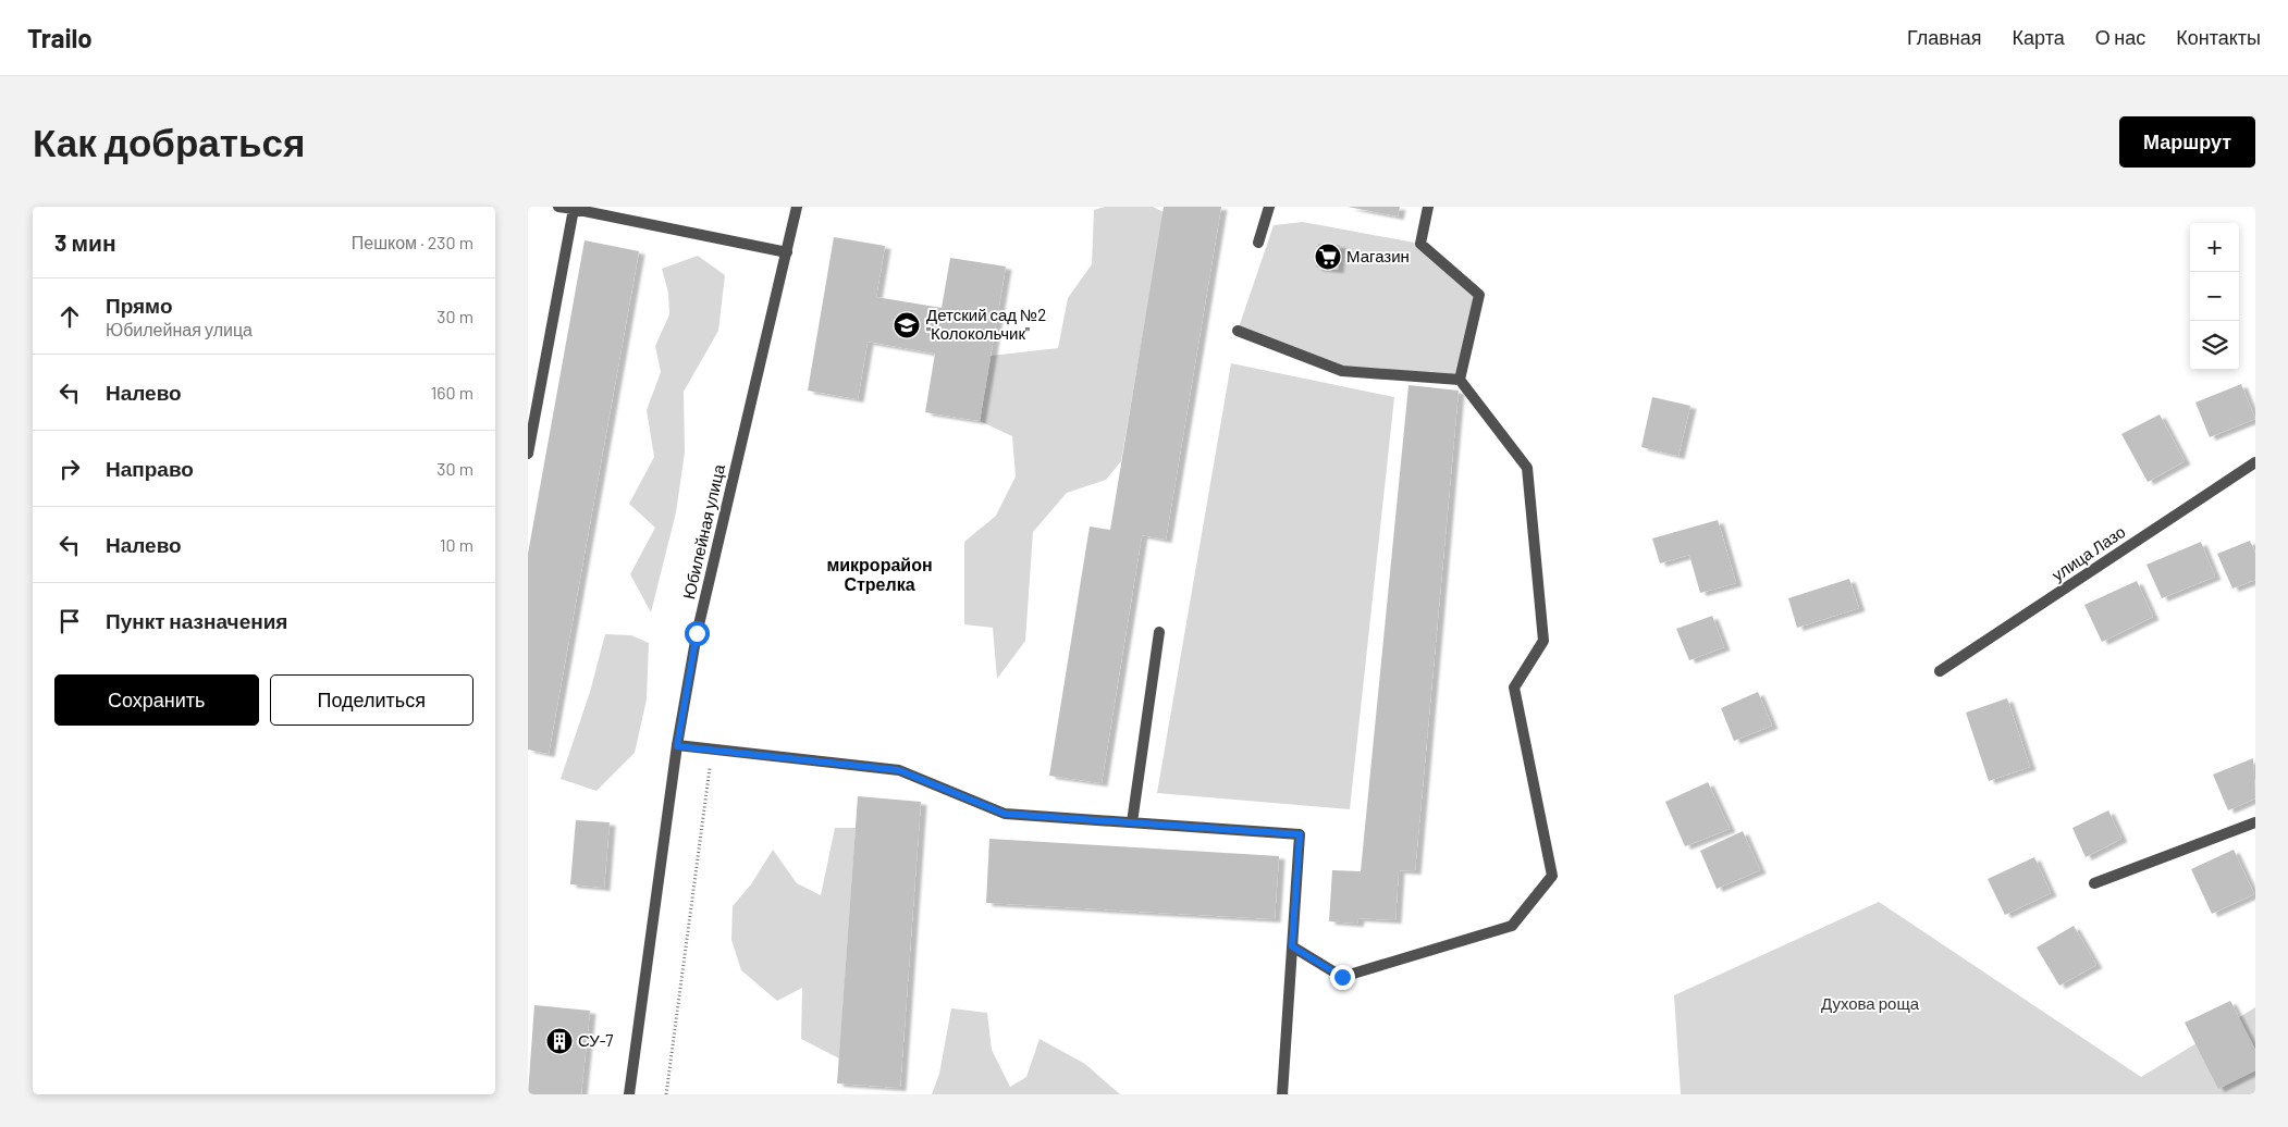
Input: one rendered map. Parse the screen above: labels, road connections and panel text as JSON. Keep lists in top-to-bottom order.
{
  "streets": {
    "street": ["Юбилейная улица", "улица Лазо"]
  },
  "districts": ["микрорайон Стрелка"],
  "parks": ["Духова роща"],
  "places": {
    "supermarket": ["Магазин"],
    "school or university": ["Детский сад №2 \"Колокольчик\""],
    "building": ["СУ-7"]
  },
  "page": {
    "header": "Trailo",
    "nav": [
      "Главная",
      "Карта",
      "О нас",
      "Контакты"
    ],
    "buttons": [
      "Маршрут",
      ["Сохранить", "Поделиться"]
    ],
    "title": "Как добраться",
    "heading": ["3 мин", "Пешком · 230 m"],
    "map_buttons": ["+", "−"],
    "list": [
      ["Прямо", "Юбилейная улица", "30 m"],
      ["Налево", "160 m"],
      ["Направо", "30 m"],
      ["Налево", "10 m"],
      "Пункт назначения"
    ]
  }
}
